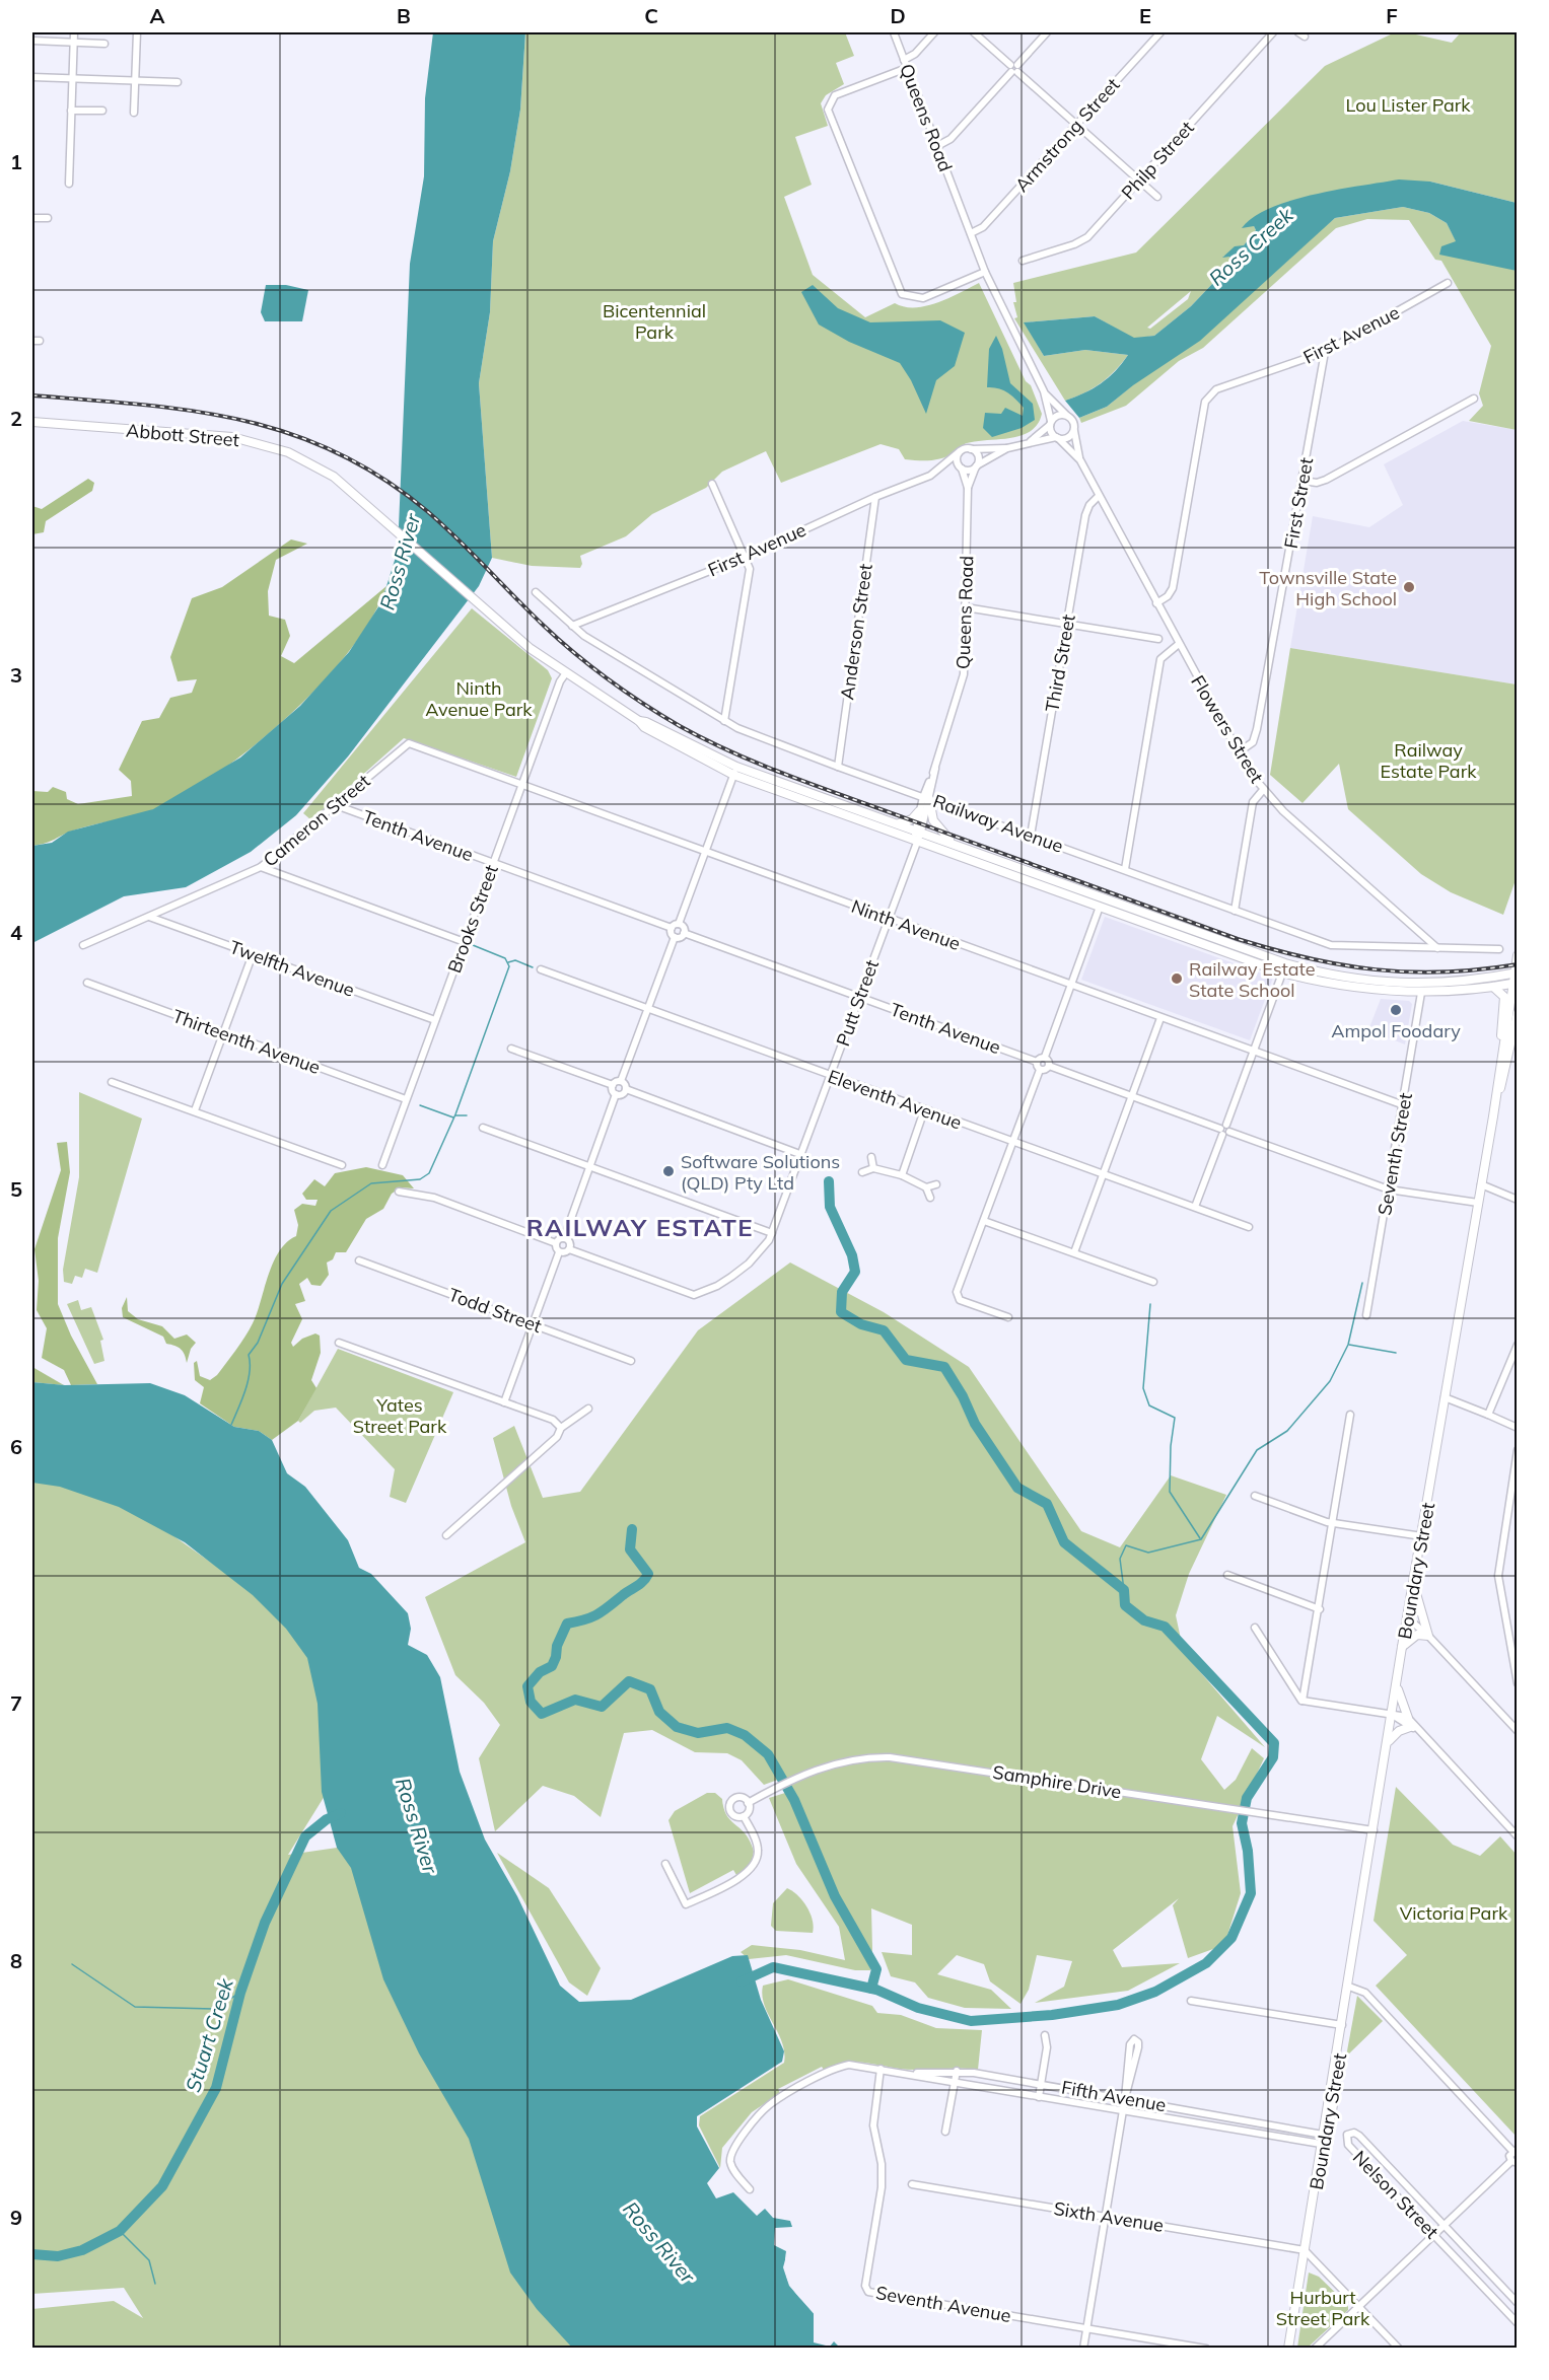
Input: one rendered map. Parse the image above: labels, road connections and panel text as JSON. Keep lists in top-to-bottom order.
{
  "streets": {
    "main road": ["Abbott Street", "Railway Avenue", "Boundary Street"],
    "street": [
      "Queens Road",
      "Armstrong Street",
      "Philp Street",
      "First Avenue",
      "First Street",
      "Anderson Street",
      "Third Street",
      "Flowers Street",
      "Cameron Street",
      "Tenth Avenue",
      "Brooks Street",
      "Ninth Avenue",
      "Twelfth Avenue",
      "Putt Street",
      "Thirteenth Avenue",
      "Eleventh Avenue",
      "Seventh Street",
      "Todd Street",
      "Samphire Drive",
      "Fifth Avenue",
      "Nelson Street",
      "Sixth Avenue",
      "Seventh Avenue"
    ]
  },
  "crossings": [
    ["Queens Road", "Armstrong Street"],
    ["Queens Road", "First Avenue"],
    ["Queens Road", "Railway Avenue"],
    ["Queens Road", "Putt Street"],
    ["First Avenue", "First Street"],
    ["First Avenue", "Anderson Street"],
    ["First Avenue", "Flowers Street"],
    ["First Avenue", "Railway Avenue"],
    ["Abbott Street", "Railway Avenue"],
    ["First Street", "Flowers Street"],
    ["Anderson Street", "Railway Avenue"],
    ["Third Street", "Flowers Street"],
    ["Third Street", "Railway Avenue"],
    ["Flowers Street", "Railway Avenue"],
    ["Cameron Street", "Tenth Avenue"],
    ["Cameron Street", "Ninth Avenue"],
    ["Cameron Street", "Twelfth Avenue"],
    ["Railway Avenue", "Brooks Street"],
    ["Railway Avenue", "Putt Street"],
    ["Railway Avenue", "Seventh Street"],
    ["Railway Avenue", "Boundary Street"],
    ["Tenth Avenue", "Brooks Street"],
    ["Tenth Avenue", "Putt Street"],
    ["Brooks Street", "Ninth Avenue"],
    ["Brooks Street", "Twelfth Avenue"],
    ["Brooks Street", "Thirteenth Avenue"],
    ["Ninth Avenue", "Putt Street"],
    ["Ninth Avenue", "Seventh Street"],
    ["Putt Street", "Eleventh Avenue"],
    ["Boundary Street", "Samphire Drive"],
    ["Boundary Street", "Fifth Avenue"],
    ["Boundary Street", "Sixth Avenue"],
    ["Fifth Avenue", "Seventh Avenue"]
  ],
  "districts": ["RAILWAY ESTATE"],
  "water": ["Ross Creek", "Ross River", "Stuart Creek"],
  "parks": [
    "Lou Lister Park",
    "Bicentennial Park",
    "Ninth Avenue Park",
    "Railway Estate Park",
    "Yates Street Park",
    "Victoria Park",
    "Hurburt Street Park"
  ],
  "places": [
    "Townsville State High School",
    "Railway Estate State School",
    "Ampol Foodary",
    "Software Solutions (QLD) Pty Ltd"
  ],
  "grid": {
    "columns": [
      "A",
      "B",
      "C",
      "D",
      "E",
      "F"
    ],
    "rows": [
      "1",
      "2",
      "3",
      "4",
      "5",
      "6",
      "7",
      "8",
      "9"
    ]
  }
}
